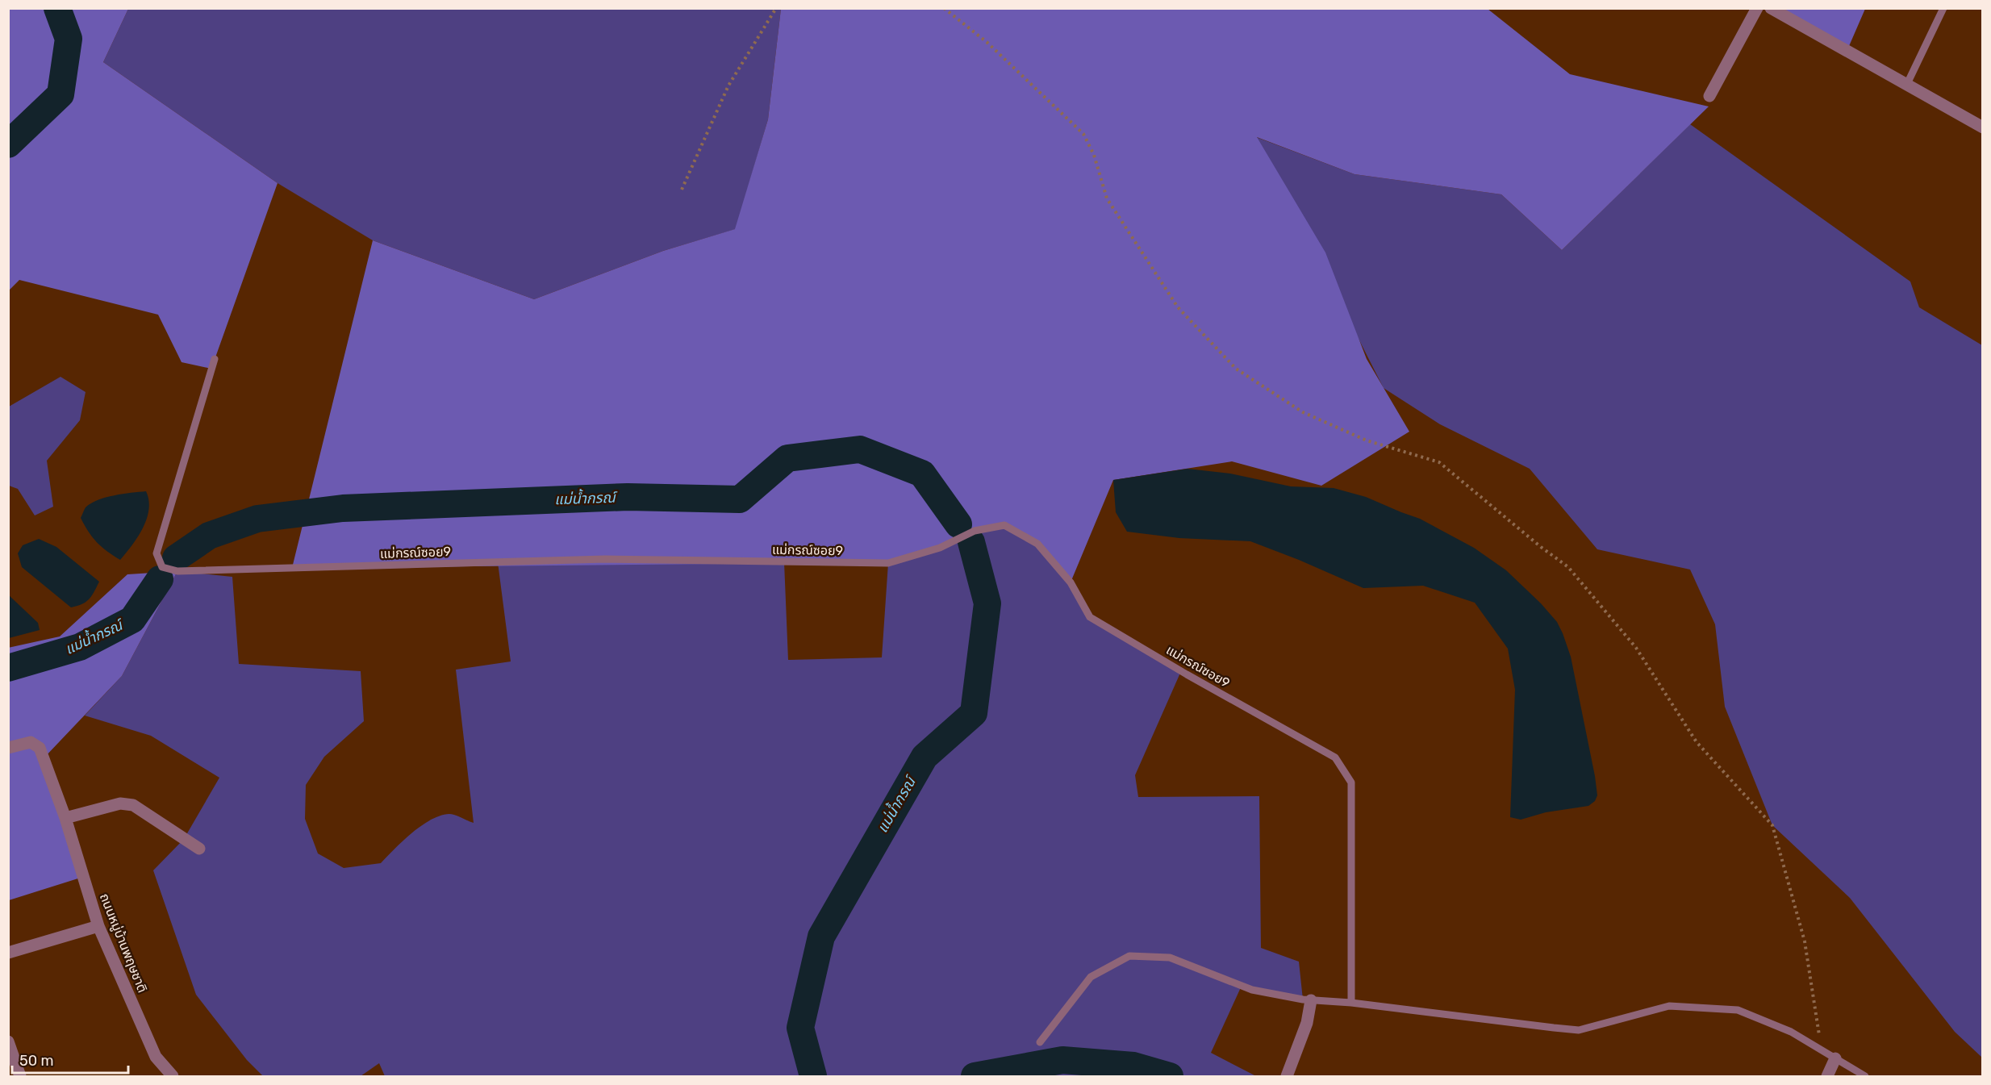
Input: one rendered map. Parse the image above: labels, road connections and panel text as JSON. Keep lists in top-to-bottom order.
{
  "streets": {
    "street": ["ถนนหมู่บ้านพฤษชาติ"],
    "lane": ["แม่กรณ์ซอย9"]
  },
  "water": ["แม่น้ำกรณ์"],
  "scale_bar": "50 m"
}
